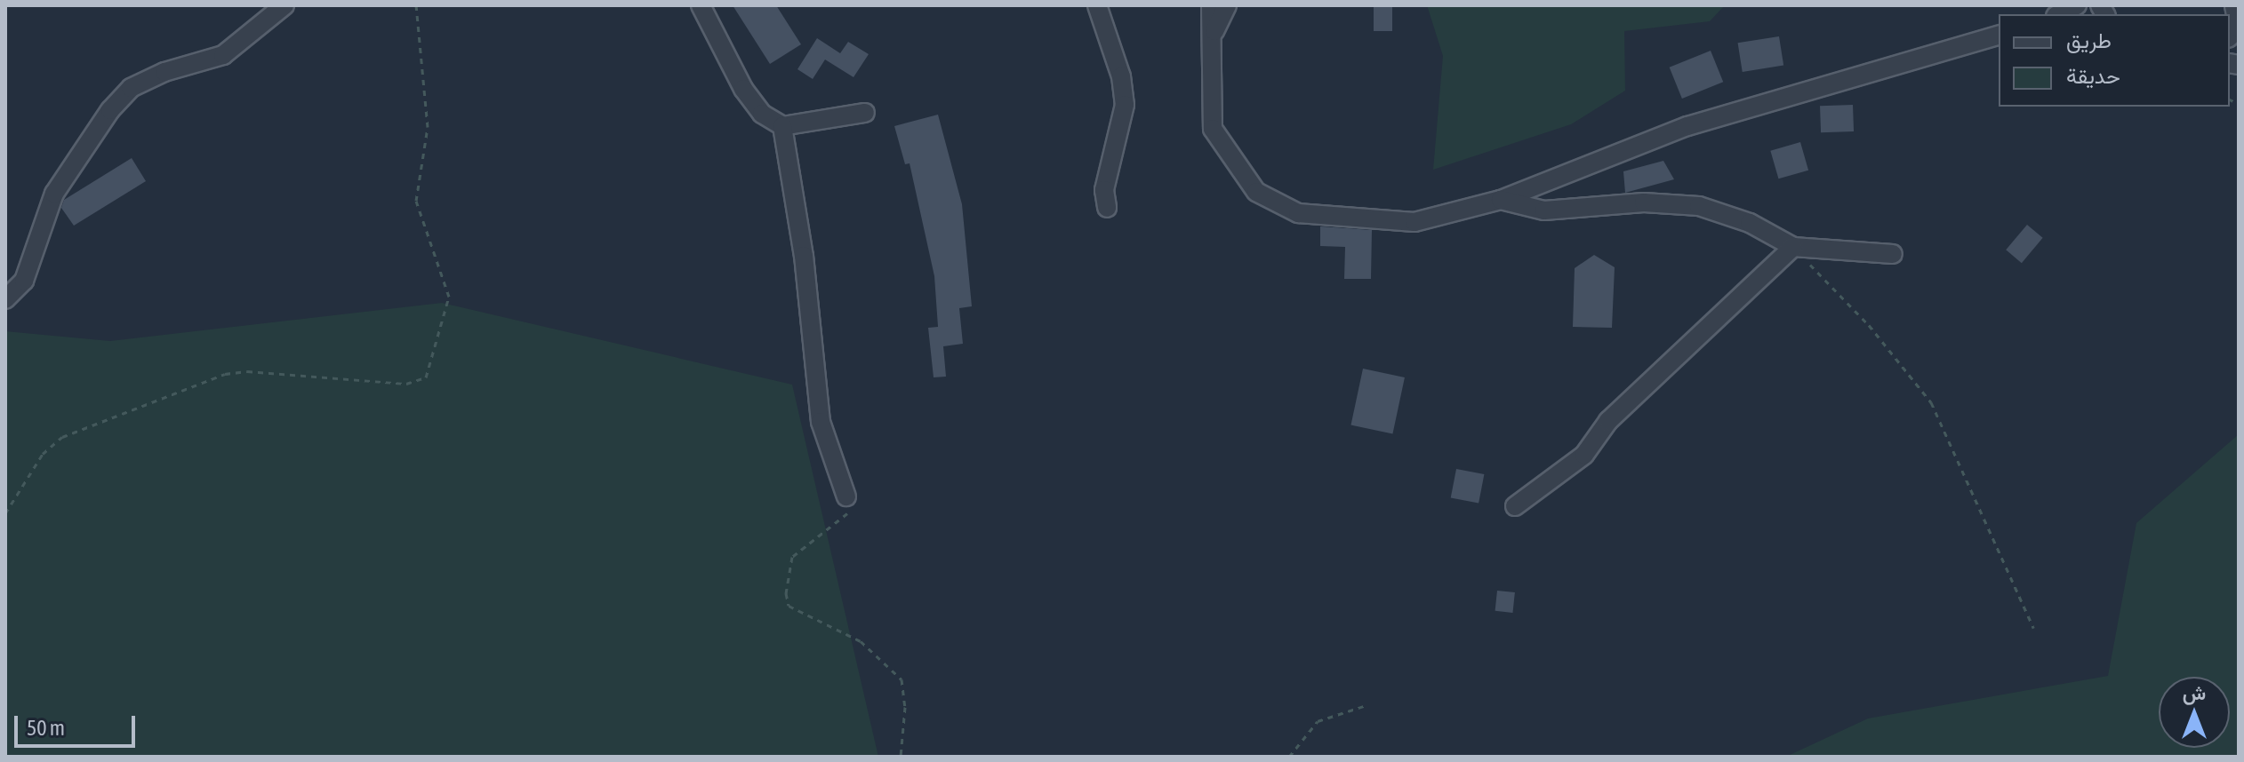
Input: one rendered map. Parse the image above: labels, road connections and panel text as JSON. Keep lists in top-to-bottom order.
{
  "legend": ["طريق", "حديقة"],
  "scale_bar": "50 m",
  "north": "top"
}
